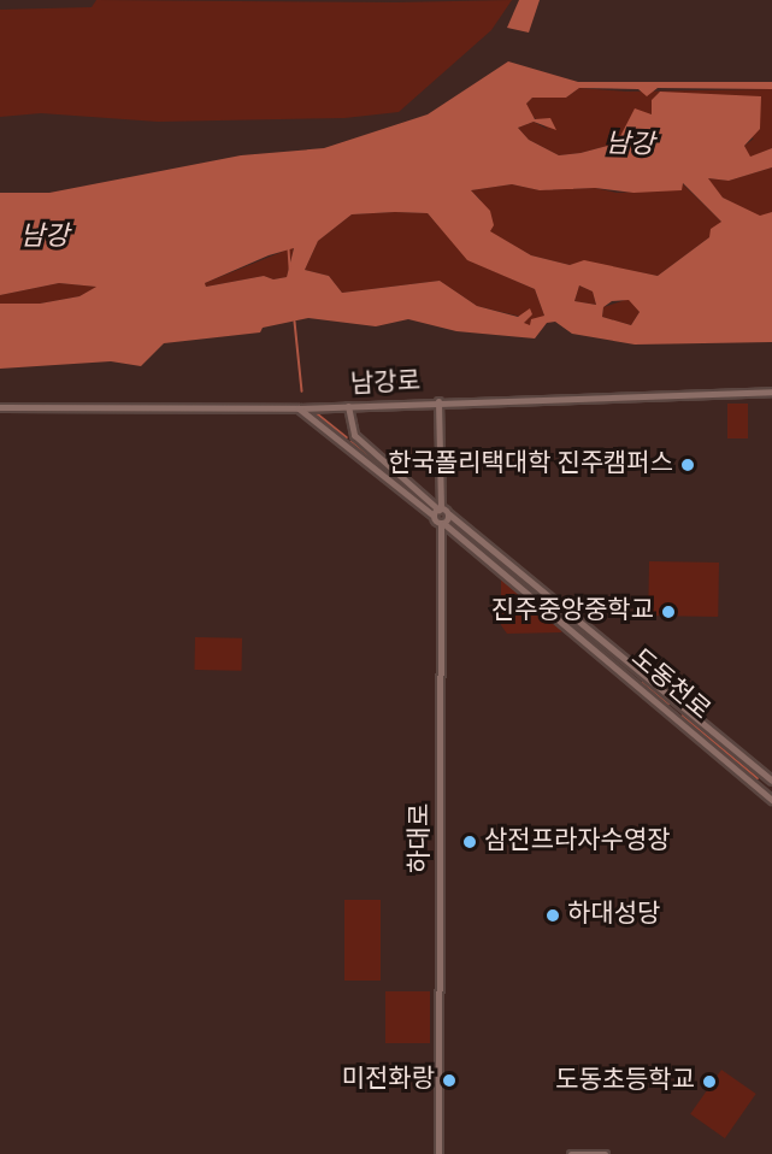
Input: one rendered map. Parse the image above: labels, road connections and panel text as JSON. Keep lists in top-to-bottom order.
{
  "streets": {
    "street": ["남강로", "도동천로", "하대로"]
  },
  "crossings": [
    ["도동천로", "하대로"]
  ],
  "water": ["남강"],
  "places": [
    "한국폴리택대학 진주캠퍼스",
    "진주중앙중학교",
    "삼전프라자수영장",
    "하대성당",
    "미전화랑",
    "도동초등학교"
  ]
}
